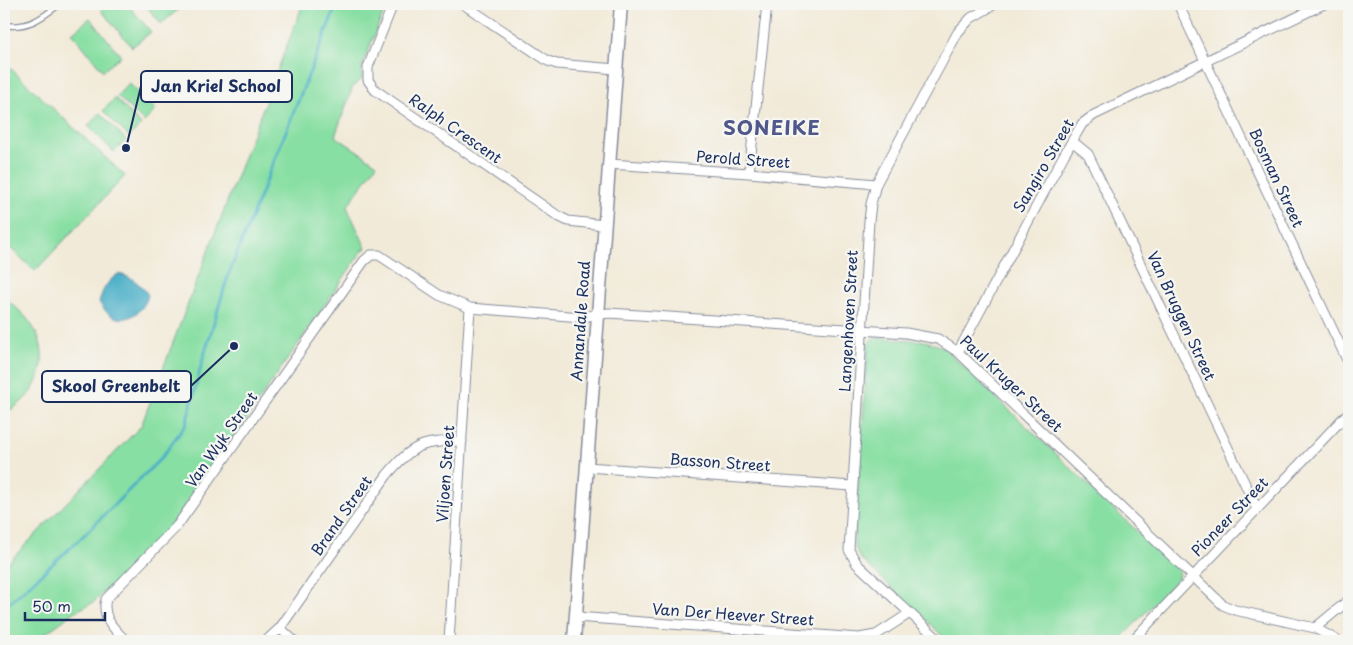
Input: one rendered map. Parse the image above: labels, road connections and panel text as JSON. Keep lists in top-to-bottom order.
{
  "streets": {
    "street": [
      "Ralph Crescent",
      "Perold Street",
      "Sangiro Street",
      "Bosman Street",
      "Van Bruggen Street",
      "Annandale Road",
      "Langenhoven Street",
      "Paul Kruger Street",
      "Van Wyk Street",
      "Basson Street",
      "Viljoen Street",
      "Brand Street",
      "Pioneer Street",
      "Van Der Heever Street"
    ]
  },
  "crossings": [
    ["Ralph Crescent", "Annandale Road"],
    ["Perold Street", "Annandale Road"],
    ["Perold Street", "Langenhoven Street"],
    ["Sangiro Street", "Bosman Street"],
    ["Sangiro Street", "Van Bruggen Street"],
    ["Sangiro Street", "Paul Kruger Street"],
    ["Van Bruggen Street", "Pioneer Street"],
    ["Annandale Road", "Paul Kruger Street"],
    ["Annandale Road", "Basson Street"],
    ["Annandale Road", "Van Der Heever Street"],
    ["Langenhoven Street", "Paul Kruger Street"],
    ["Langenhoven Street", "Basson Street"],
    ["Langenhoven Street", "Van Der Heever Street"],
    ["Paul Kruger Street", "Van Wyk Street"],
    ["Paul Kruger Street", "Viljoen Street"],
    ["Paul Kruger Street", "Pioneer Street"],
    ["Viljoen Street", "Brand Street"]
  ],
  "districts": ["SONEIKE"],
  "places": ["Jan Kriel School", "Skool Greenbelt"],
  "scale_bar": "50 m"
}
